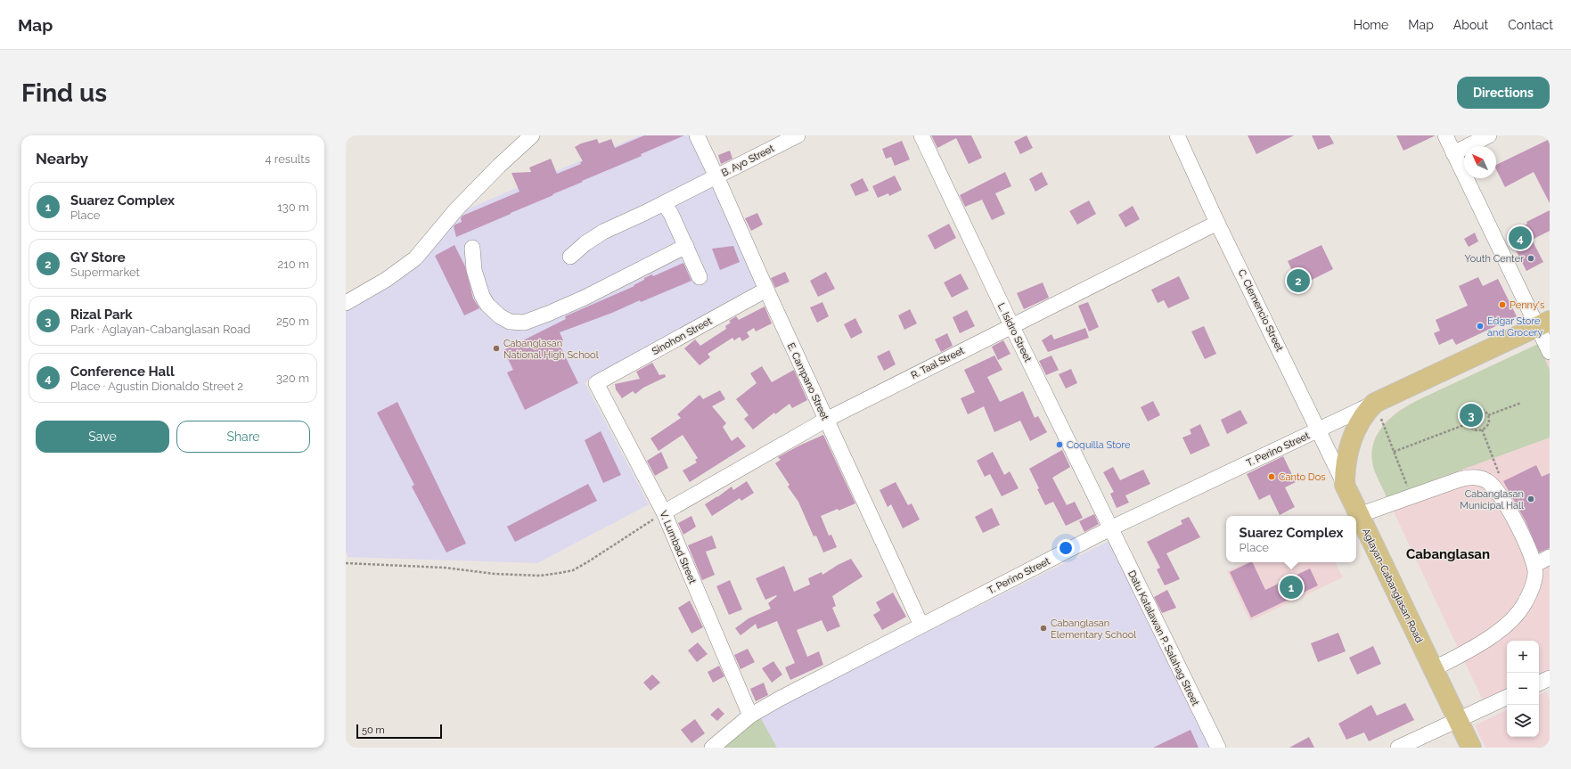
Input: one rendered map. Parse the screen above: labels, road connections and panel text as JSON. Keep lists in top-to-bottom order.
{
  "streets": {
    "main road": ["Aglayan-Cabanglasan Road"],
    "street": [
      "B. Ayo Street",
      "C. Clemencio Street",
      "L. Isidro Street",
      "Sinohon Street",
      "R. Taal Street",
      "E. Campano Street",
      "T. Perino Street",
      "V. Lumbad Street",
      "Datu Katalawan P. Salahag Street"
    ]
  },
  "crossings": [
    ["B. Ayo Street", "E. Campano Street"],
    ["C. Clemencio Street", "R. Taal Street"],
    ["C. Clemencio Street", "T. Perino Street"],
    ["C. Clemencio Street", "Aglayan-Cabanglasan Road"],
    ["L. Isidro Street", "R. Taal Street"],
    ["L. Isidro Street", "T. Perino Street"],
    ["L. Isidro Street", "Datu Katalawan P. Salahag Street"],
    ["Sinohon Street", "E. Campano Street"],
    ["Sinohon Street", "V. Lumbad Street"],
    ["R. Taal Street", "E. Campano Street"],
    ["R. Taal Street", "V. Lumbad Street"],
    ["E. Campano Street", "T. Perino Street"],
    ["T. Perino Street", "V. Lumbad Street"],
    ["T. Perino Street", "Aglayan-Cabanglasan Road"],
    ["T. Perino Street", "Datu Katalawan P. Salahag Street"]
  ],
  "districts": ["Cabanglasan"],
  "places": [
    "Youth Center",
    "Penny's",
    "Edgar Store and Grocery",
    "Cabanglasan National High School",
    "Coquilla Store",
    "Canto Dos",
    "Cabanglasan Municipal Hall",
    "Cabanglasan Elementary School"
  ],
  "scale_bar": "50 m",
  "north": "top left",
  "page": {
    "header": "Map",
    "nav": [
      "Home",
      "Map",
      "About",
      "Contact"
    ],
    "buttons": [
      "Directions",
      ["Save", "Share"]
    ],
    "title": "Find us",
    "heading": ["Nearby", "4 results"],
    "list": [
      {
        "mark": "1",
        "name": "Suarez Complex",
        "note": "Place",
        "value": "130 m"
      },
      {
        "mark": "2",
        "name": "GY Store",
        "note": "Supermarket",
        "value": "210 m"
      },
      {
        "mark": "3",
        "name": "Rizal Park",
        "note": "Park · Aglayan-Cabanglasan Road",
        "value": "250 m"
      },
      {
        "mark": "4",
        "name": "Conference Hall",
        "note": "Place · Agustin Dionaldo Street 2",
        "value": "320 m"
      }
    ],
    "pins": [
      "4",
      "2",
      "3",
      "1"
    ],
    "popup": ["Suarez Complex", "Place"],
    "map_buttons": ["+", "−"],
    "scale": "50 m"
  }
}
